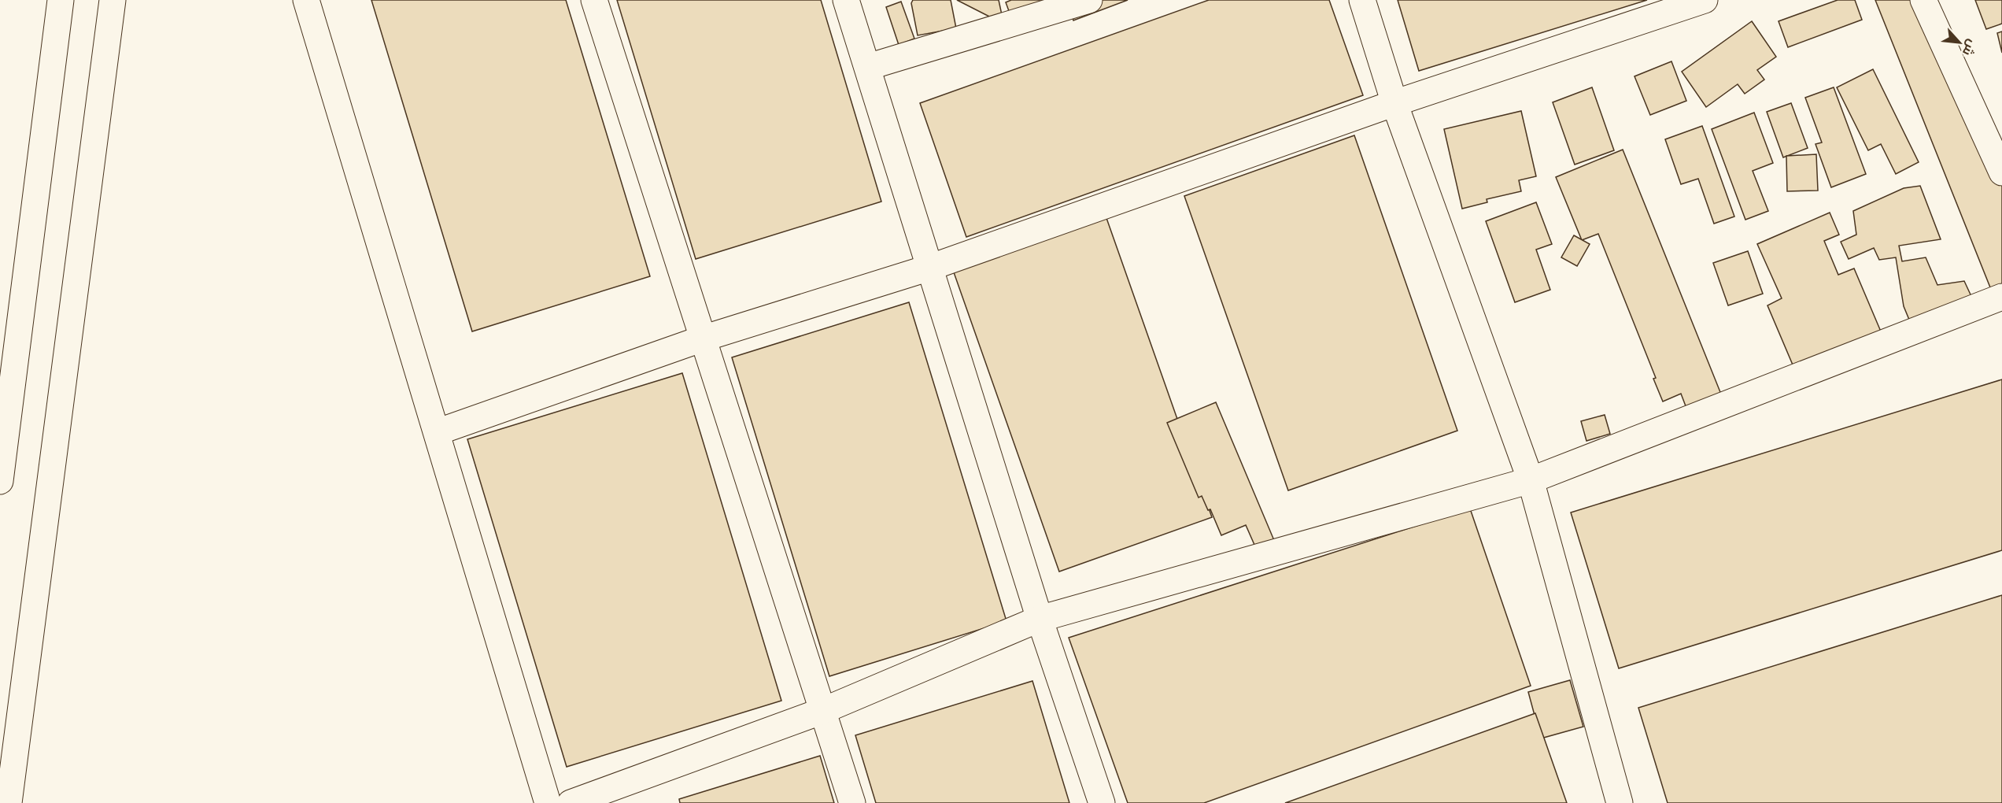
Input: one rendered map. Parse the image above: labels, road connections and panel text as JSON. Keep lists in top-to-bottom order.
{
  "north": "bottom right"
}
